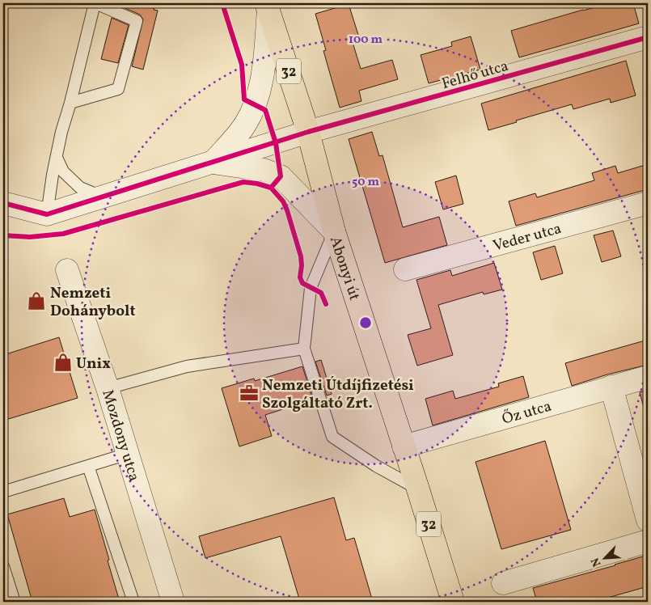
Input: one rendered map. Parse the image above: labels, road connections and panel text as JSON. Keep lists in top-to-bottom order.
{
  "streets": {
    "main road": ["32", "Abonyi út"],
    "street": [
      "Felhő utca",
      "Veder utca",
      "Őz utca",
      "Mozdony utca"
    ]
  },
  "crossings": [
    ["Felhő utca", "Abonyi út"],
    ["Abonyi út", "Őz utca"]
  ],
  "places": {
    "shop": ["Nemzeti Dohánybolt", "Unix"],
    "office": ["Nemzeti Útdíjfizetési Szolgáltató Zrt."]
  },
  "north": "bottom left",
  "rings": ["100 m", "50 m"]
}
